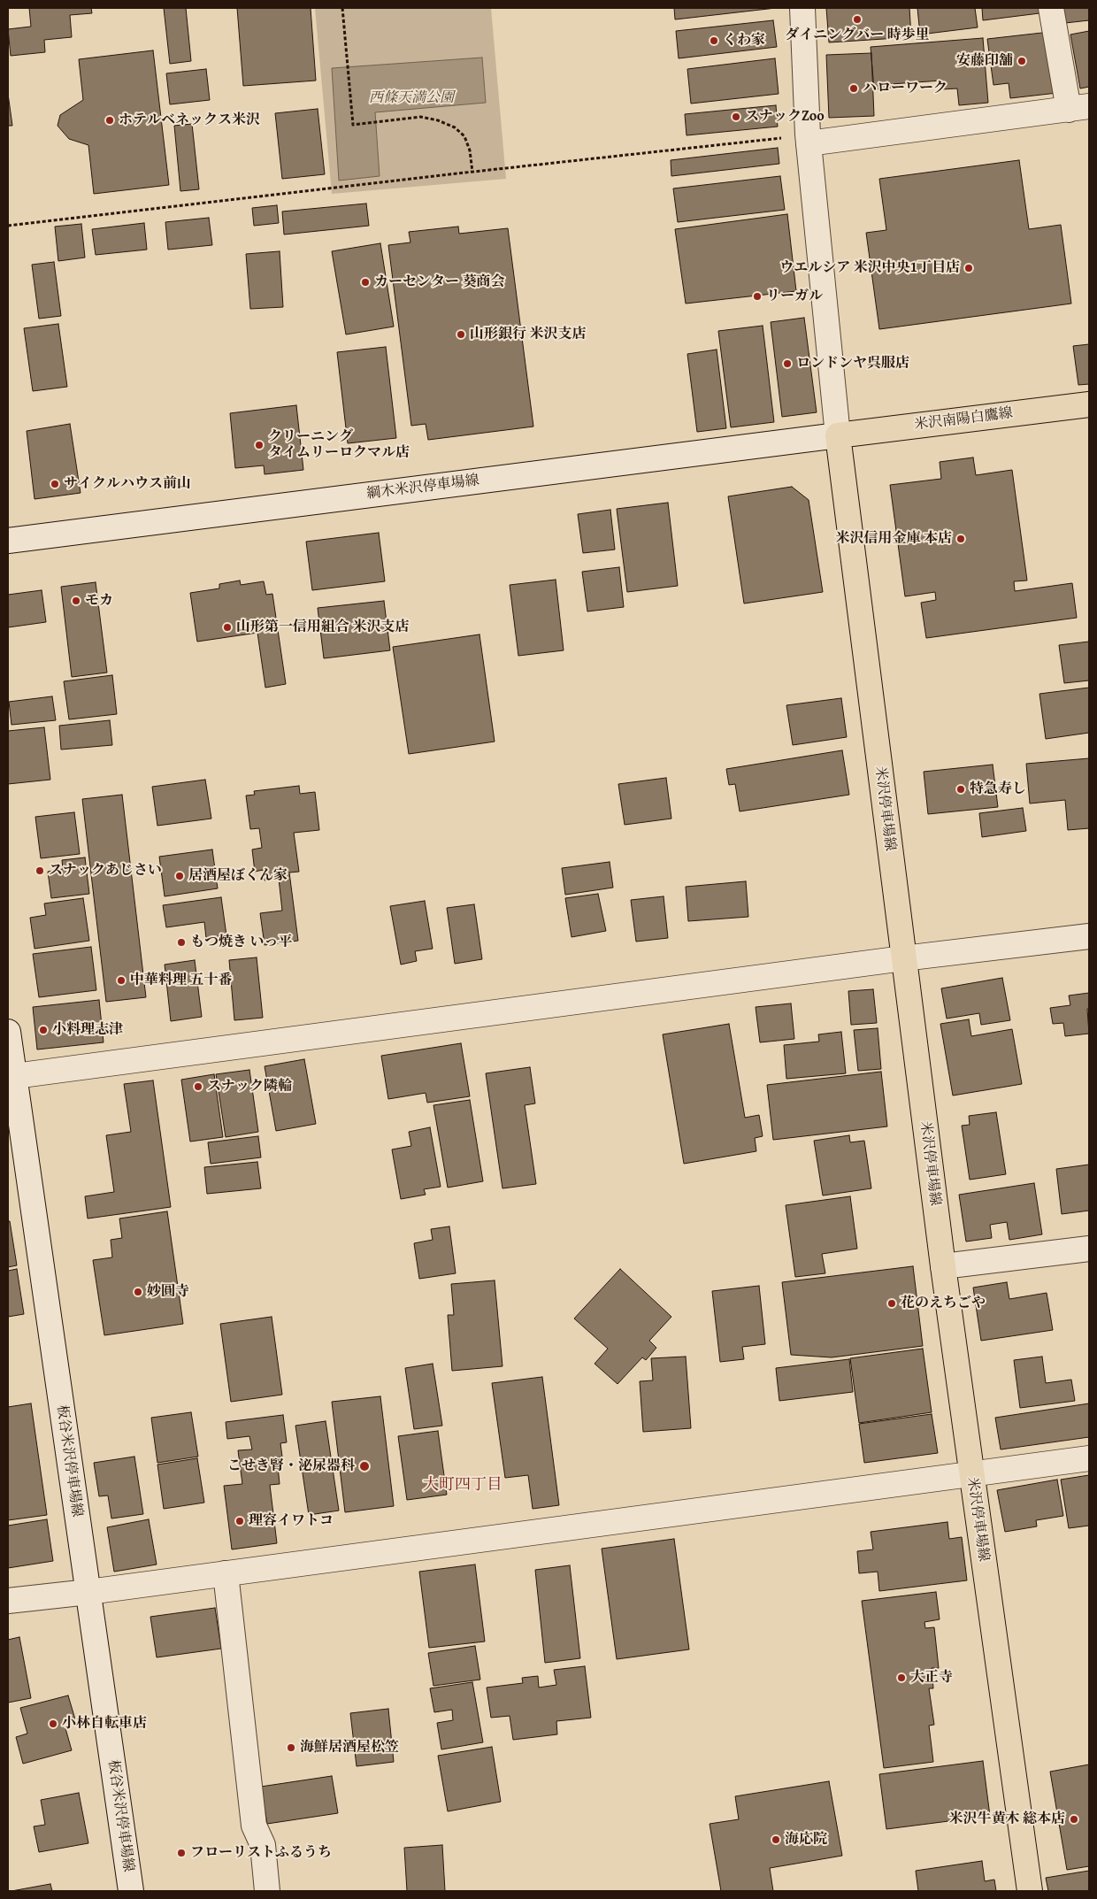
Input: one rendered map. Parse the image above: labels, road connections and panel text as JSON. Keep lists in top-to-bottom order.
{
  "streets": {
    "main road": ["米沢南陽白鷹線", "米沢停車場線"],
    "street": ["綱木米沢停車場線", "板谷米沢停車場線"]
  },
  "crossings": [
    ["米沢南陽白鷹線", "綱木米沢停車場線"],
    ["米沢南陽白鷹線", "米沢停車場線"],
    ["綱木米沢停車場線", "米沢停車場線"]
  ],
  "districts": ["大町四丁目"],
  "parks": ["西條天満公園"],
  "places": [
    "ダイニングバー 時歩里",
    "くわ家",
    "安藤印舗",
    "ハローワーク",
    "スナックZoo",
    "ホテルベネックス米沢",
    "ウエルシア 米沢中央1丁目店",
    "カーセンター 葵商会",
    "リーガル",
    "山形銀行 米沢支店",
    "ロンドンヤ呉服店",
    "クリーニング タイムリーロクマル店",
    "サイクルハウス前山",
    "米沢信用金庫 本店",
    "モカ",
    "山形第一信用組合 米沢支店",
    "特急寿し",
    "スナックあじさい",
    "居酒屋ぼくん家",
    "もつ焼き いっ平",
    "中華料理 五十番",
    "小料理志津",
    "スナック隣輪",
    "妙圓寺",
    "花のえちごや",
    "こせき腎・泌尿器科",
    "理容イワトコ",
    "大正寺",
    "小林自転車店",
    "海鮮居酒屋松笠",
    "米沢牛黄木 総本店",
    "海応院",
    "フローリストふるうち"
  ]
}
